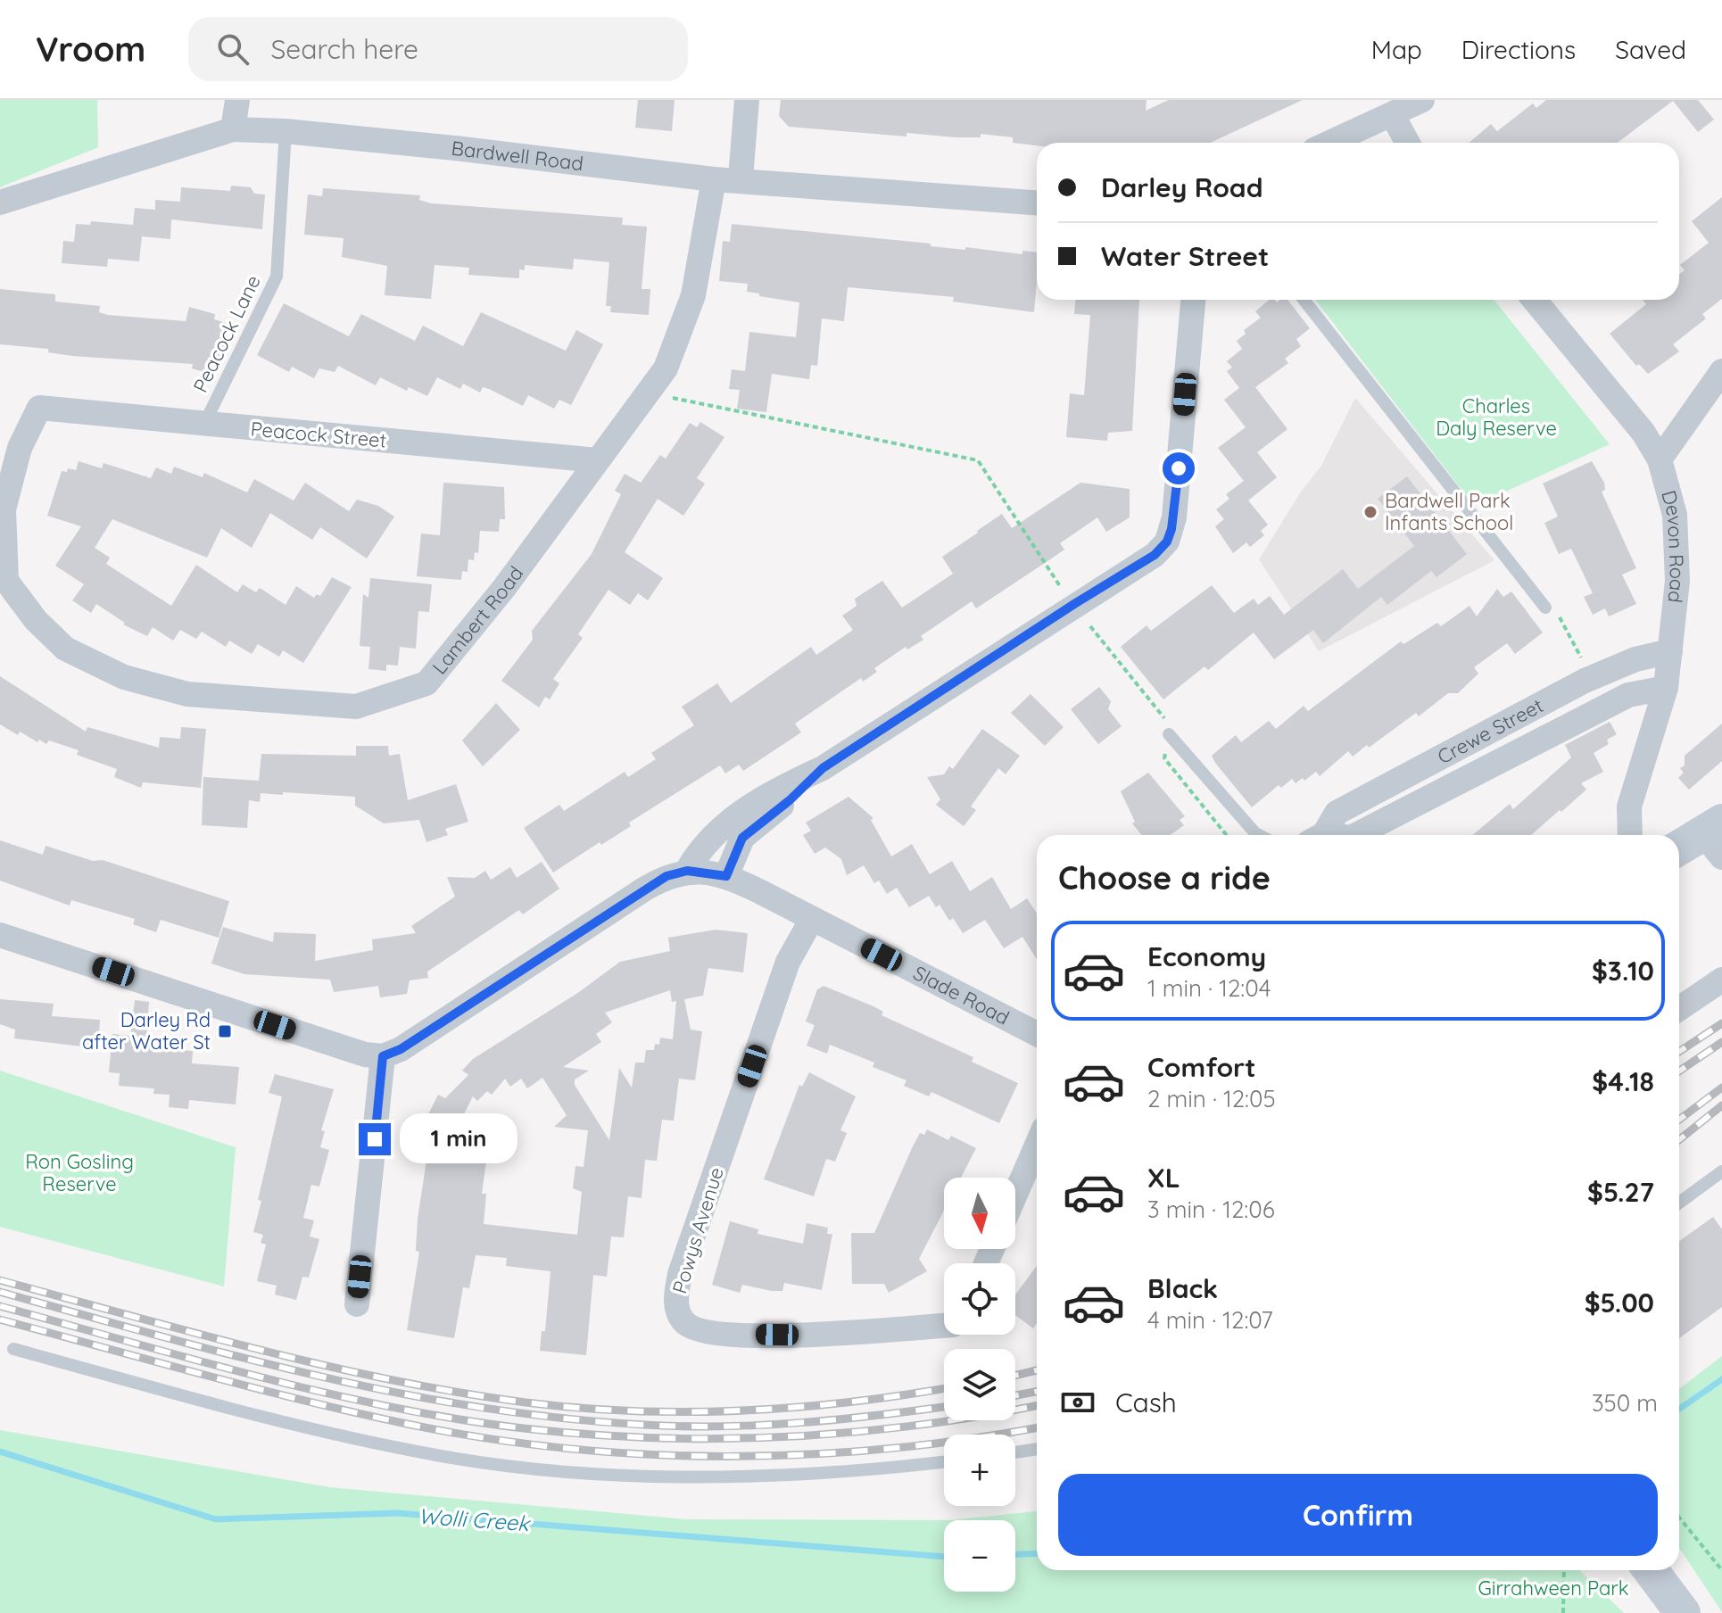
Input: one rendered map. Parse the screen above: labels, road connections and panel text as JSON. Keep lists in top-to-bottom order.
{
  "streets": {
    "street": [
      "Bardwell Road",
      "Peacock Street",
      "Devon Road",
      "Lambert Road",
      "Crewe Street",
      "Slade Road",
      "Powys Avenue"
    ],
    "lane": ["Peacock Lane"]
  },
  "crossings": [
    ["Bardwell Road", "Peacock Lane"],
    ["Bardwell Road", "Lambert Road"],
    ["Peacock Lane", "Peacock Street"],
    ["Peacock Street", "Lambert Road"],
    ["Devon Road", "Crewe Street"],
    ["Slade Road", "Powys Avenue"]
  ],
  "water": ["Wolli Creek"],
  "parks": ["Charles Daly Reserve", "Ron Gosling Reserve", "Girrahween Park"],
  "places": {
    "other": ["Bardwell Park Infants School"],
    "transit": ["Darley Rd after Water St"]
  },
  "north": "bottom",
  "page": {
    "header": "Vroom",
    "search": "Search here",
    "nav": ["Map", "Directions", "Saved"],
    "banner": ["Darley Road", "Water Street"],
    "heading": "Choose a ride",
    "list": [
      {
        "name": "Economy",
        "note": "1 min · 12:04",
        "value": "$3.10"
      },
      {
        "name": "Comfort",
        "note": "2 min · 12:05",
        "value": "$4.18"
      },
      {
        "name": "XL",
        "note": "3 min · 12:06",
        "value": "$5.27"
      },
      {
        "name": "Black",
        "note": "4 min · 12:07",
        "value": "$5.00"
      }
    ],
    "bubble": "1 min",
    "map_buttons": ["+", "−"],
    "pay": ["Cash", "350 m"],
    "buttons": "Confirm"
  }
}
